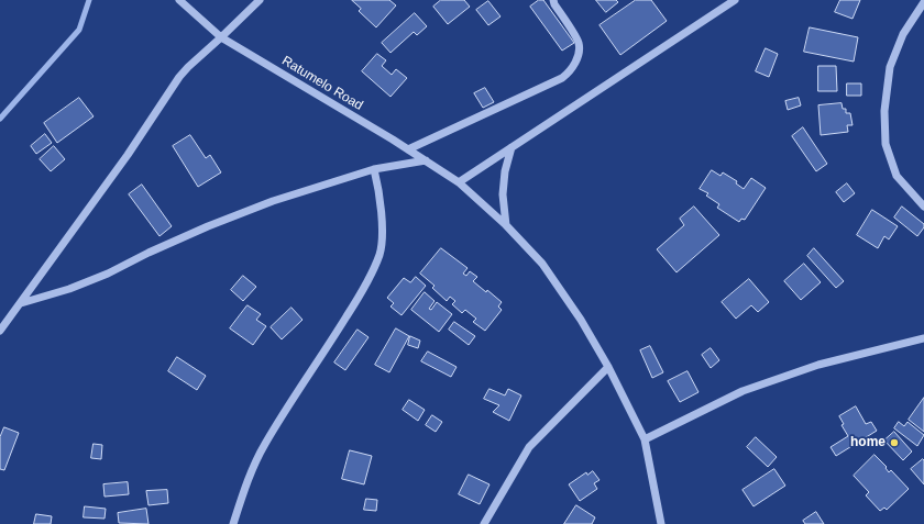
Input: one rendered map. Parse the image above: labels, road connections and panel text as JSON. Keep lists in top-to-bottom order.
{
  "streets": {
    "street": ["Ratumelo Road"]
  },
  "places": ["home"]
}
